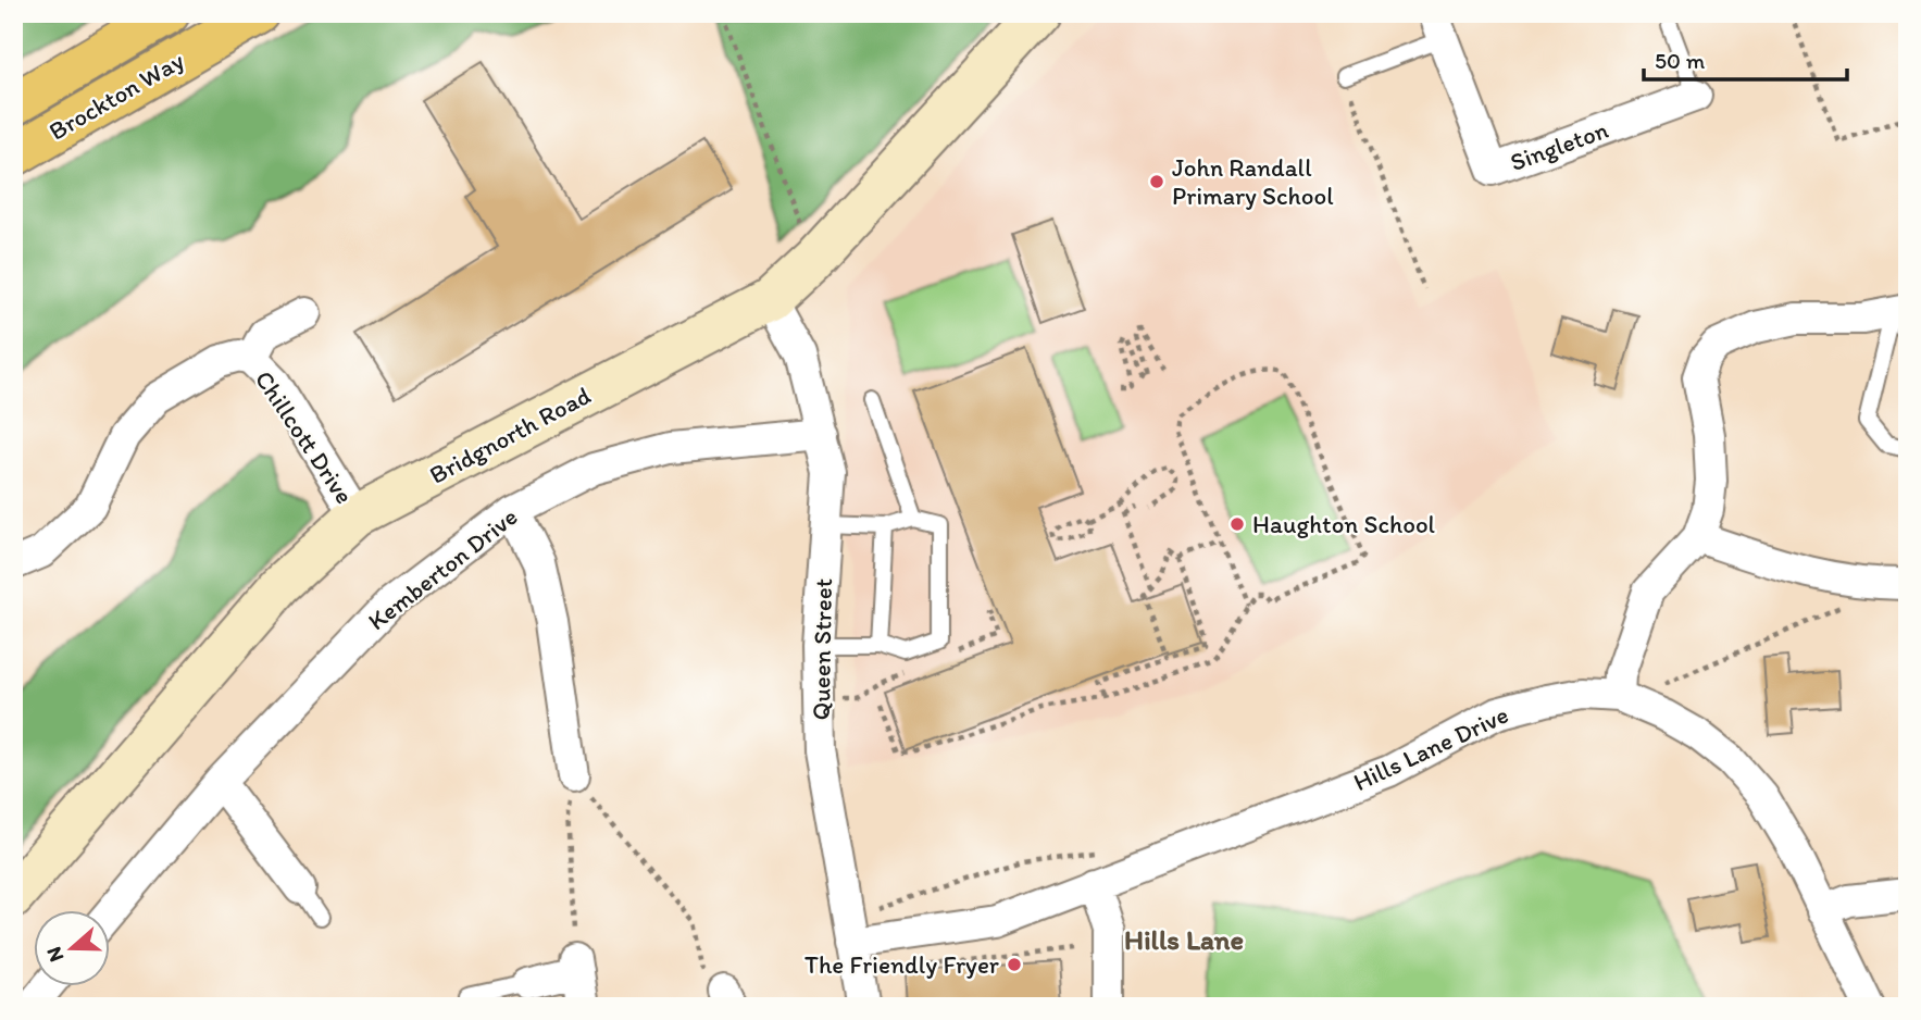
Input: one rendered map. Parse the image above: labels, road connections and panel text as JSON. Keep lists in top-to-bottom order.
{
  "streets": {
    "highway": ["Brockton Way"],
    "street": [
      "Singleton",
      "Bridgnorth Road",
      "Chillcott Drive",
      "Kemberton Drive",
      "Queen Street",
      "Hills Lane Drive"
    ]
  },
  "crossings": [
    ["Bridgnorth Road", "Chillcott Drive"],
    ["Bridgnorth Road", "Queen Street"],
    ["Kemberton Drive", "Queen Street"],
    ["Queen Street", "Hills Lane Drive"]
  ],
  "districts": ["Hills Lane"],
  "places": ["John Randall Primary School", "Haughton School", "The Friendly Fryer"],
  "scale_bar": "50 m",
  "north": "left"
}
